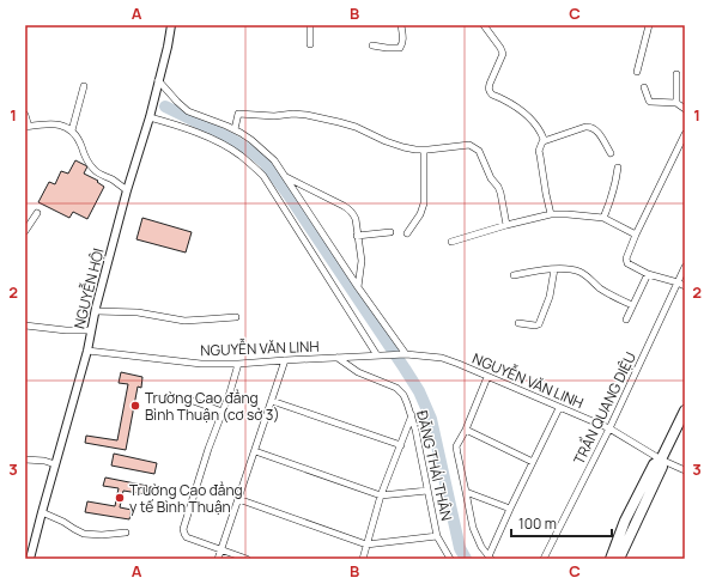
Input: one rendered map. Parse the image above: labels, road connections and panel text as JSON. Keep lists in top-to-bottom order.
{
  "streets": {
    "street": [
      "NGUYỄN HỘI",
      "NGUYỄN VĂN LINH",
      "TRẦN QUANG DIỆU",
      "ĐẶNG THÁI THÂN"
    ]
  },
  "crossings": [
    ["NGUYỄN HỘI", "NGUYỄN VĂN LINH"],
    ["NGUYỄN VĂN LINH", "TRẦN QUANG DIỆU"],
    ["NGUYỄN VĂN LINH", "ĐẶNG THÁI THÂN"]
  ],
  "places": ["Trường Cao đẳng Bình Thuận (cơ sở 3)", "Trường Cao đẳng y tế Bình Thuận"],
  "scale_bar": "100 m",
  "grid": {
    "columns": ["A", "B", "C"],
    "rows": ["1", "2", "3"]
  }
}
